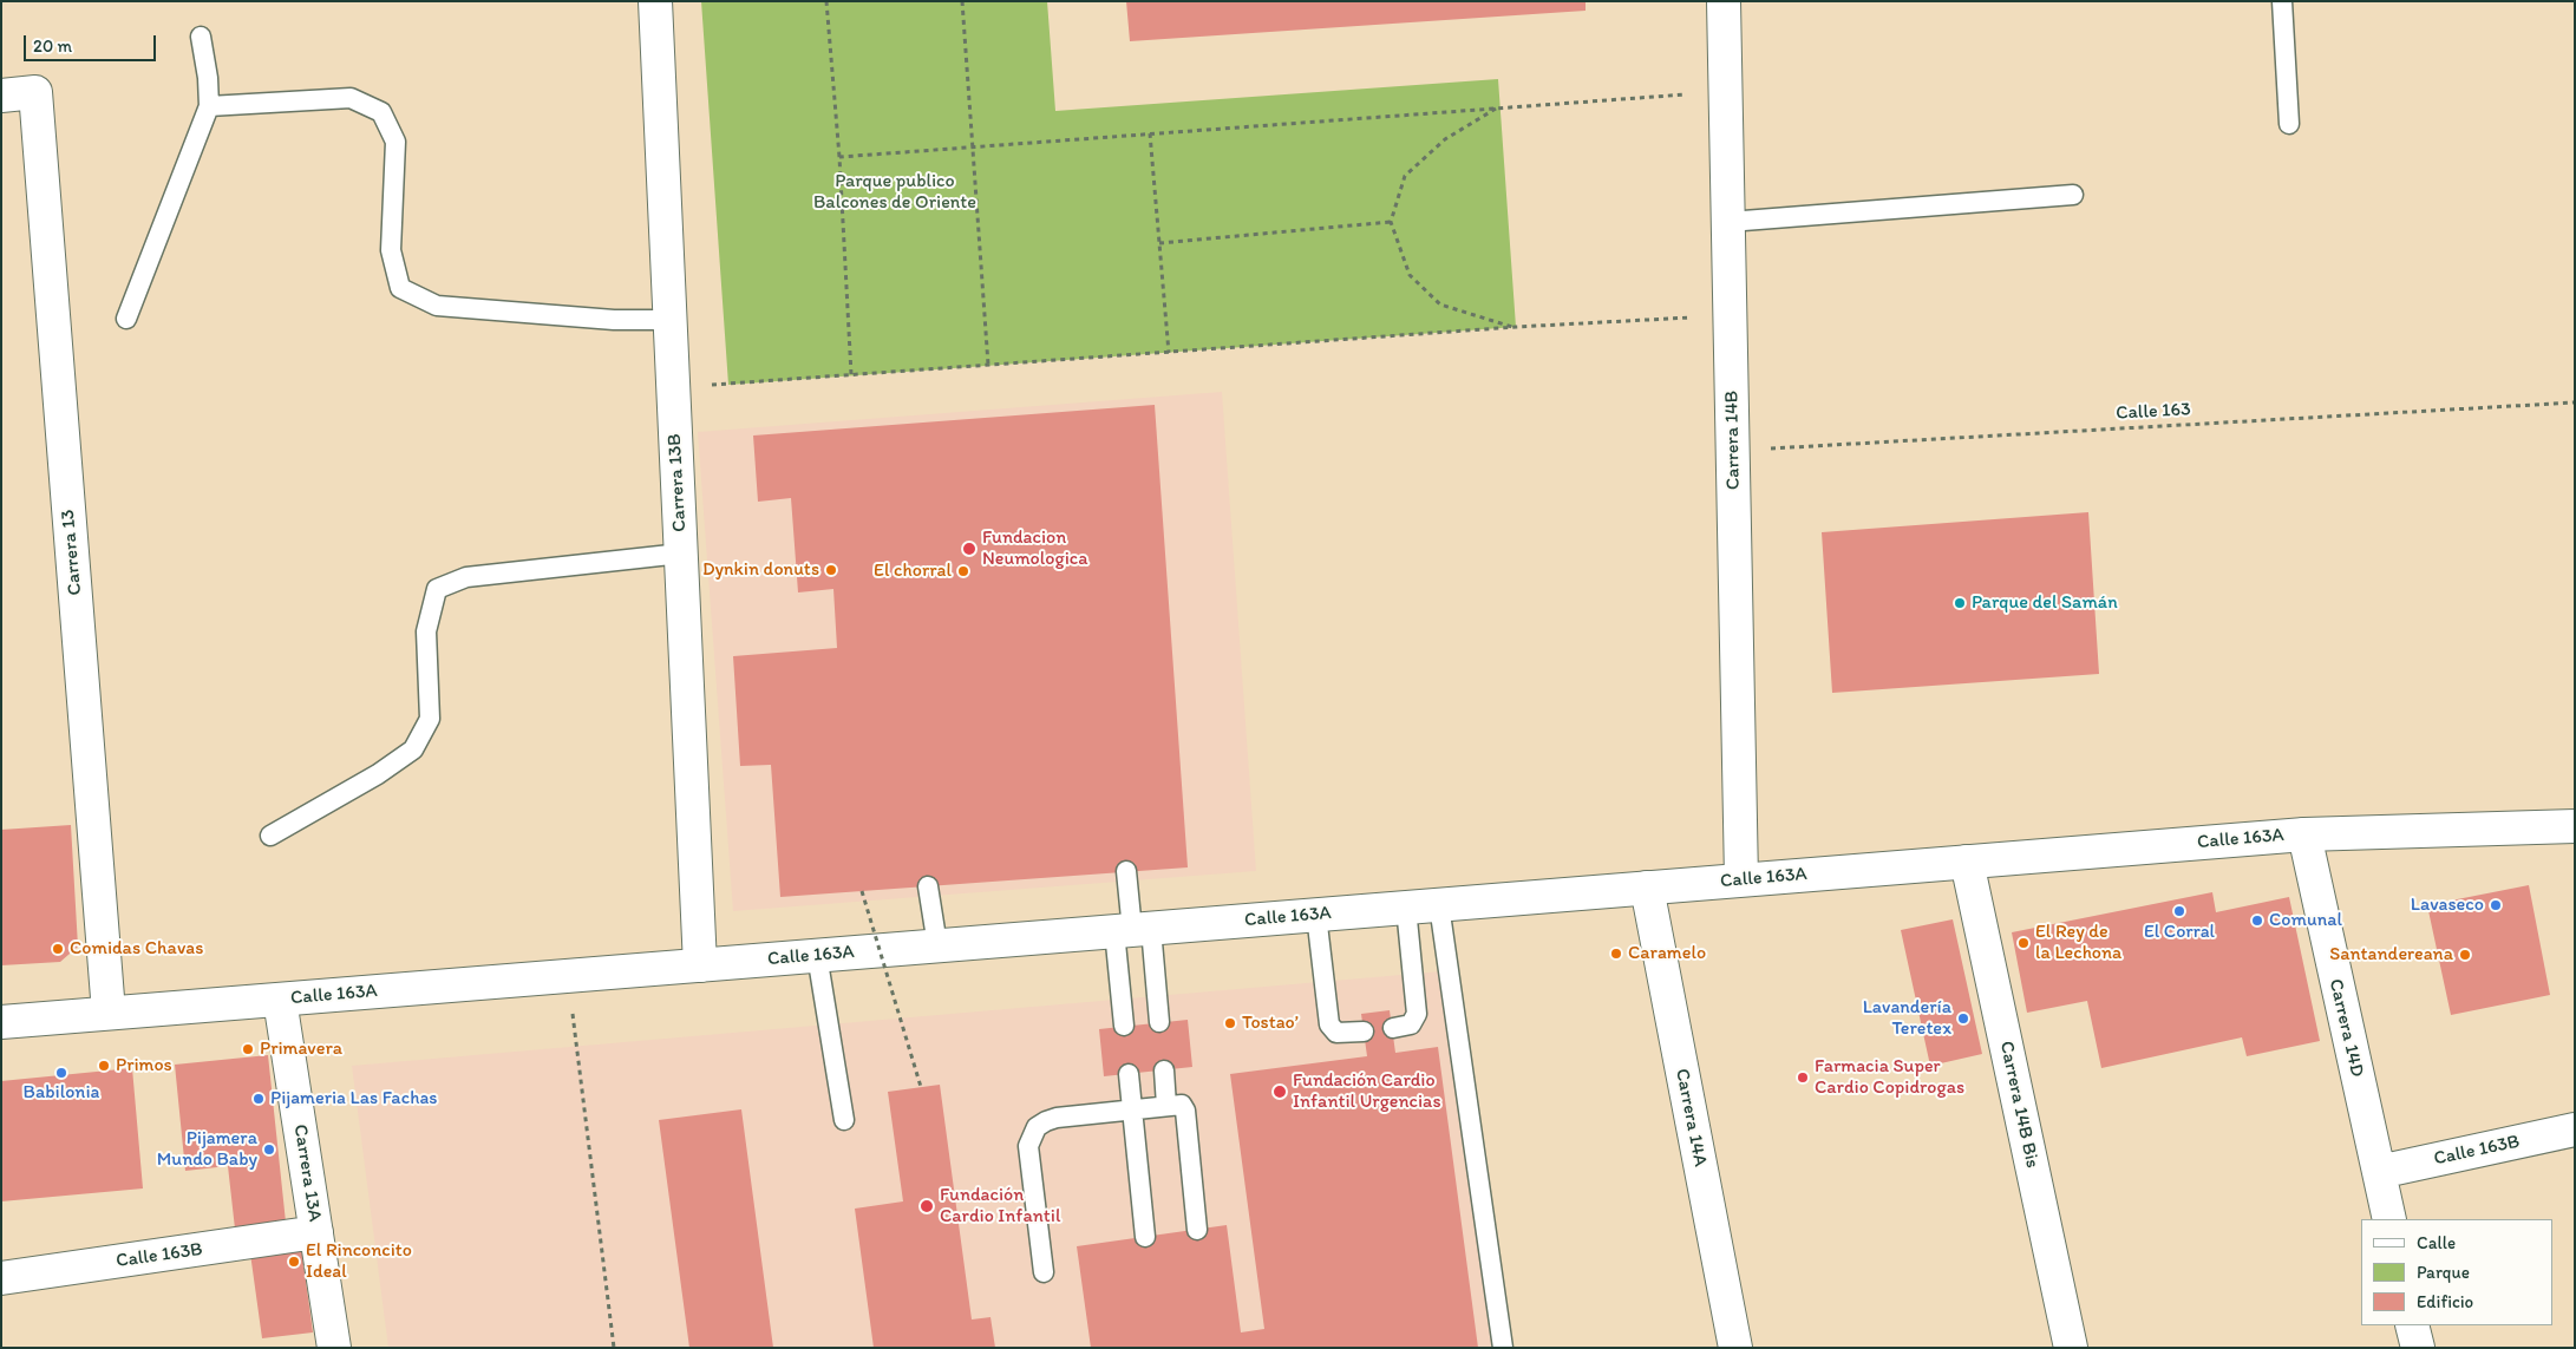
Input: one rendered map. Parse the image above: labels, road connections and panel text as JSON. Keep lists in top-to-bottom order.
{
  "streets": {
    "street": [
      "Carrera 14B",
      "Carrera 13B",
      "Carrera 13",
      "Calle 163A",
      "Carrera 14D",
      "Carrera 14B Bis",
      "Carrera 14A",
      "Calle 163B",
      "Carrera 13A"
    ],
    "path": ["Calle 163"]
  },
  "crossings": [
    ["Calle 163", "Carrera 14B"],
    ["Carrera 14B", "Calle 163A"],
    ["Carrera 13B", "Calle 163A"],
    ["Carrera 13", "Calle 163A"],
    ["Calle 163A", "Carrera 14D"],
    ["Calle 163A", "Carrera 14B Bis"],
    ["Calle 163A", "Carrera 14A"],
    ["Calle 163A", "Carrera 13A"],
    ["Carrera 14D", "Calle 163B"],
    ["Calle 163B", "Carrera 13A"]
  ],
  "parks": ["Parque publico Balcones de Oriente"],
  "places": [
    "Fundacion Neumologica",
    "Dynkin donuts",
    "El chorral",
    "Parque del Samán",
    "Lavaseco",
    "El Corral",
    "Comunal",
    "El Rey de la Lechona",
    "Comidas Chavas",
    "Caramelo",
    "Santandereana",
    "Lavandería Teretex",
    "Tostao’",
    "Primavera",
    "Primos",
    "Babilonia",
    "Farmacia Super Cardio Copidrogas",
    "Fundación Cardio Infantil Urgencias",
    "Pijameria Las Fachas",
    "Pijamera Mundo Baby",
    "Fundación Cardio Infantil",
    "El Rinconcito Ideal"
  ],
  "legend": ["Calle", "Parque", "Edificio"],
  "scale_bar": "20 m"
}
